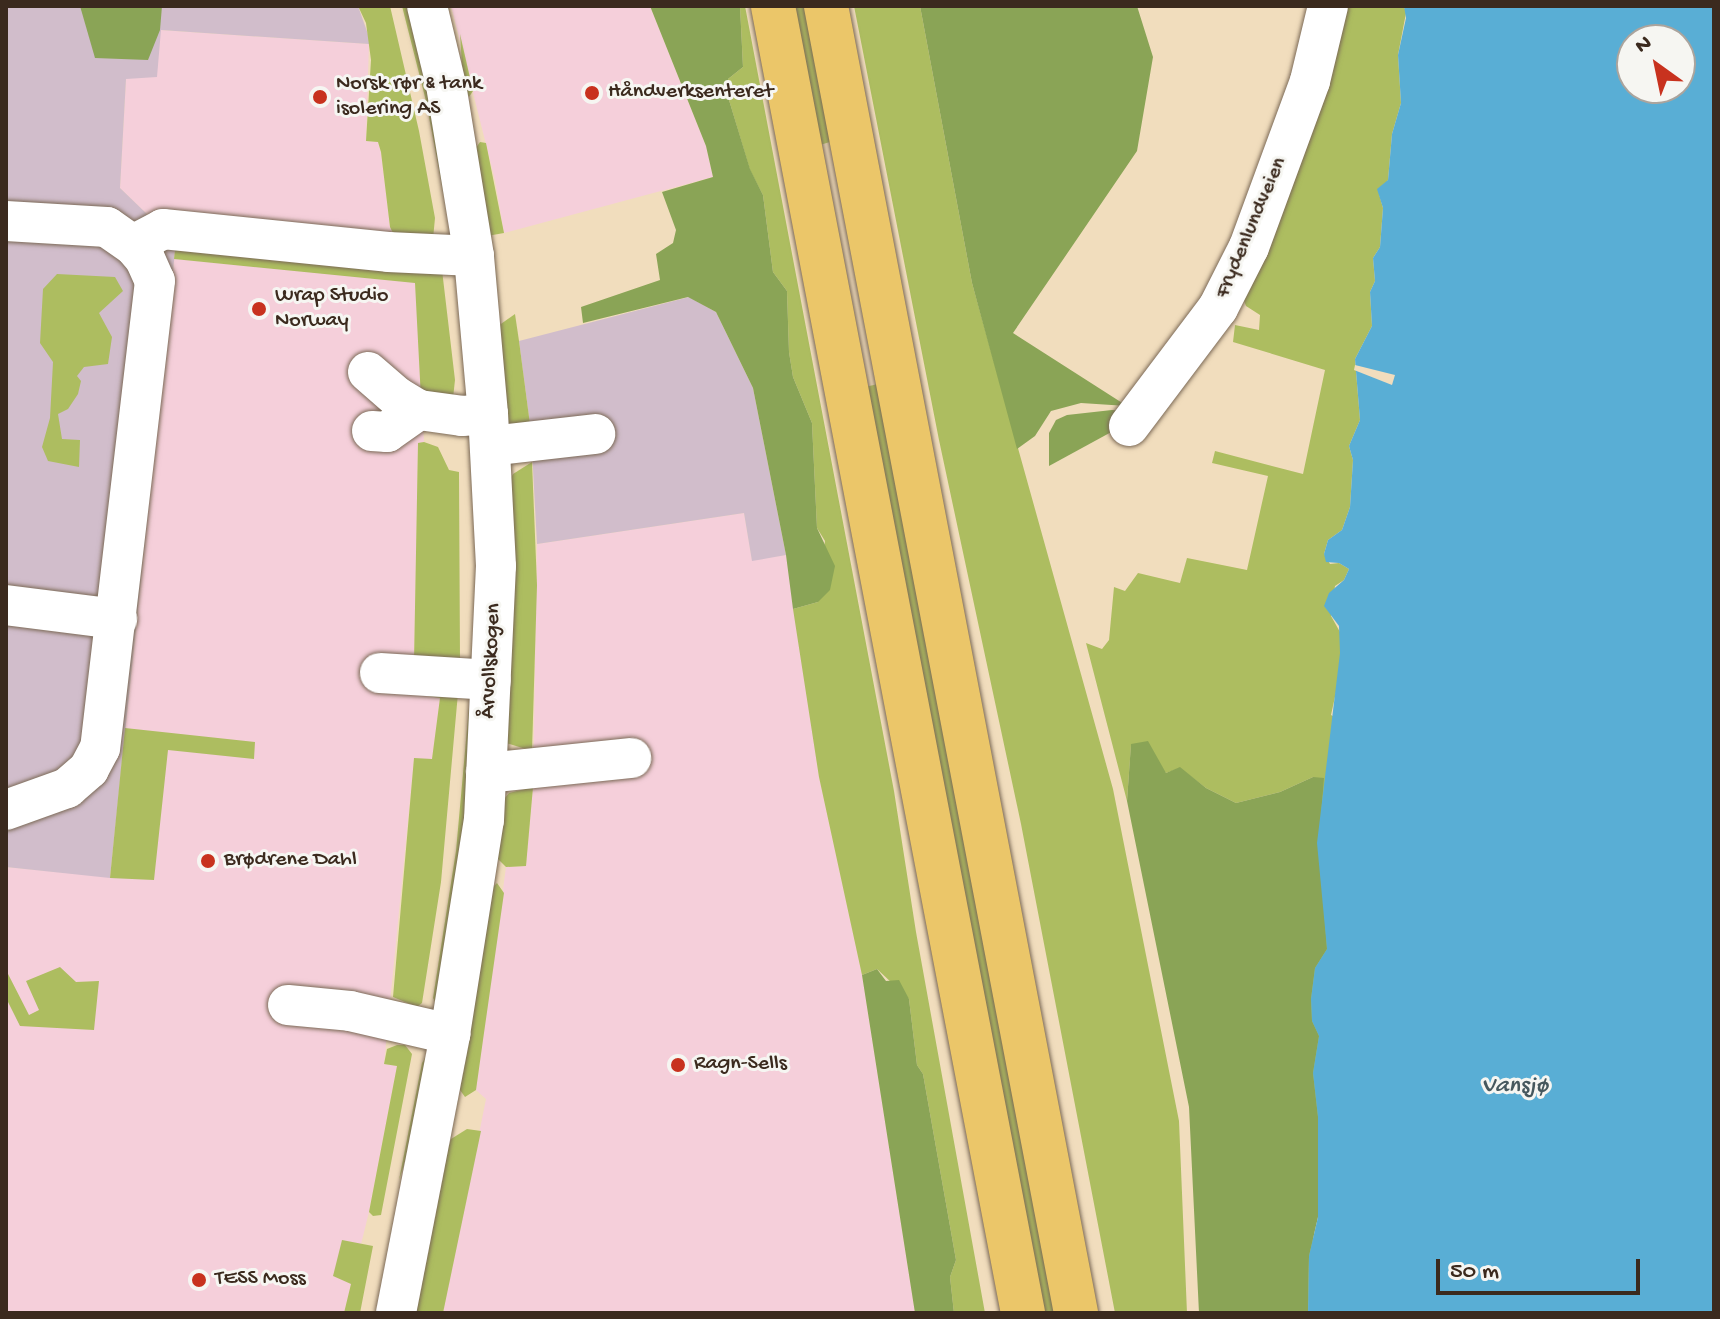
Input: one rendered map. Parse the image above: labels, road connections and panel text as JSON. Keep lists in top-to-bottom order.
{
  "streets": {
    "street": ["Frydenlundveien", "Årvollskogen"]
  },
  "water": ["Vansjø"],
  "places": [
    "Håndverksenteret",
    "Norsk rør & tank isolering AS",
    "Wrap Studio Norway",
    "Brødrene Dahl",
    "Ragn-Sells",
    "TESS Moss"
  ],
  "scale_bar": "50 m",
  "north": "top left"
}
